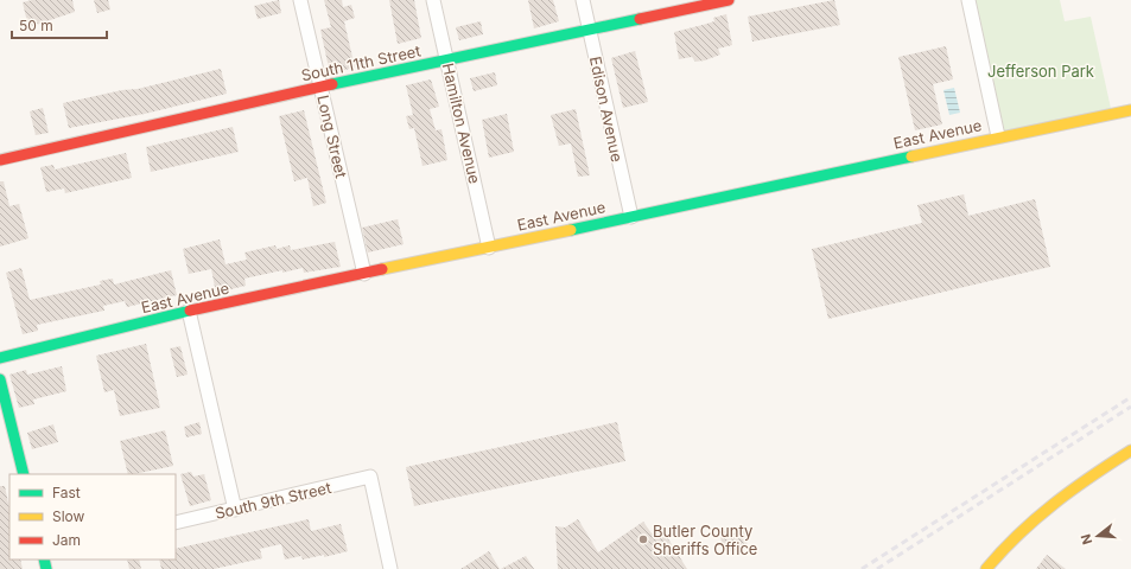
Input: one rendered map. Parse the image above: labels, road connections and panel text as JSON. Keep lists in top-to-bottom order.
{
  "streets": {
    "street": [
      "South 11th Street",
      "Edison Avenue",
      "Hamilton Avenue",
      "East Avenue",
      "Long Street",
      "South 9th Street"
    ]
  },
  "crossings": [
    ["South 11th Street", "Edison Avenue"],
    ["South 11th Street", "Hamilton Avenue"],
    ["South 11th Street", "Long Street"],
    ["Edison Avenue", "East Avenue"],
    ["Hamilton Avenue", "East Avenue"],
    ["East Avenue", "Long Street"]
  ],
  "parks": ["Jefferson Park"],
  "places": ["Butler County Sheriffs Office"],
  "legend": ["Fast", "Slow", "Jam"],
  "scale_bar": "50 m",
  "north": "left"
}
